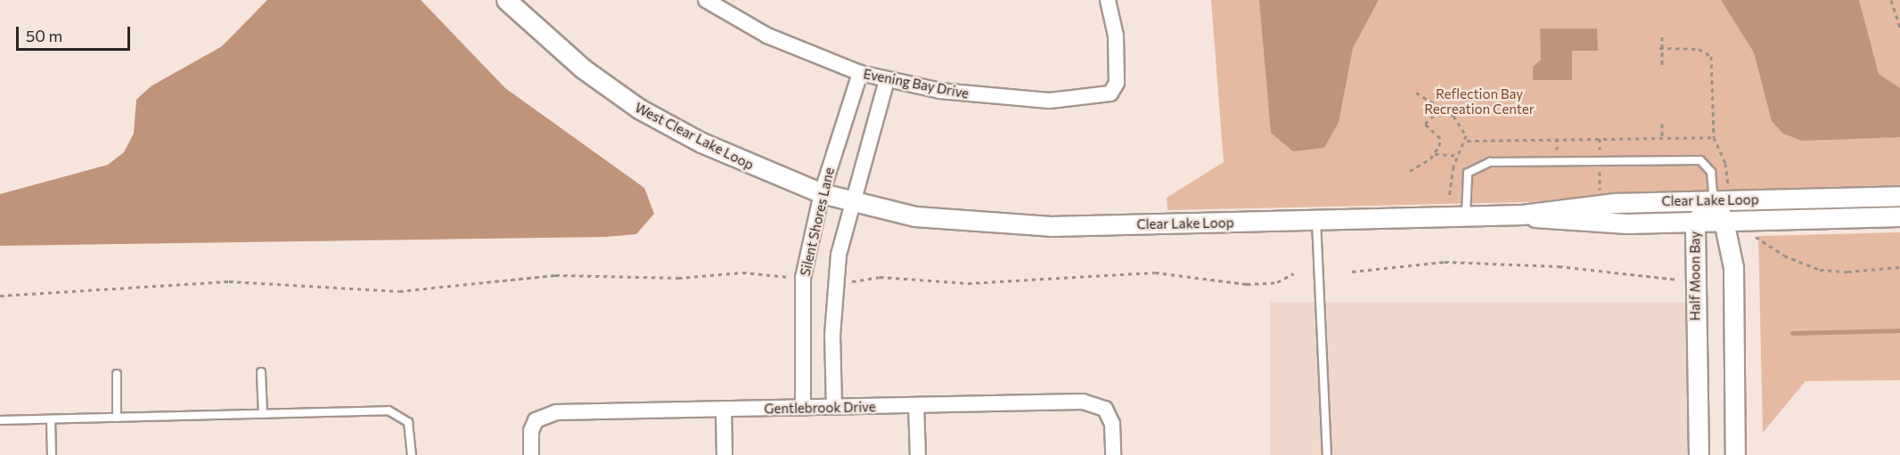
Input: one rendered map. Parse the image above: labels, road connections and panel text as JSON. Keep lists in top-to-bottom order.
{
  "streets": {
    "street": [
      "Evening Bay Drive",
      "West Clear Lake Loop",
      "Clear Lake Loop",
      "Silent Shores Lane",
      "Half Moon Bay",
      "Gentlebrook Drive"
    ]
  },
  "crossings": [
    ["Evening Bay Drive", "Silent Shores Lane"],
    ["West Clear Lake Loop", "Clear Lake Loop"],
    ["West Clear Lake Loop", "Silent Shores Lane"],
    ["Clear Lake Loop", "Silent Shores Lane"],
    ["Clear Lake Loop", "Half Moon Bay"],
    ["Silent Shores Lane", "Gentlebrook Drive"]
  ],
  "parks": ["Reflection Bay Recreation Center"],
  "scale_bar": "50 m"
}
